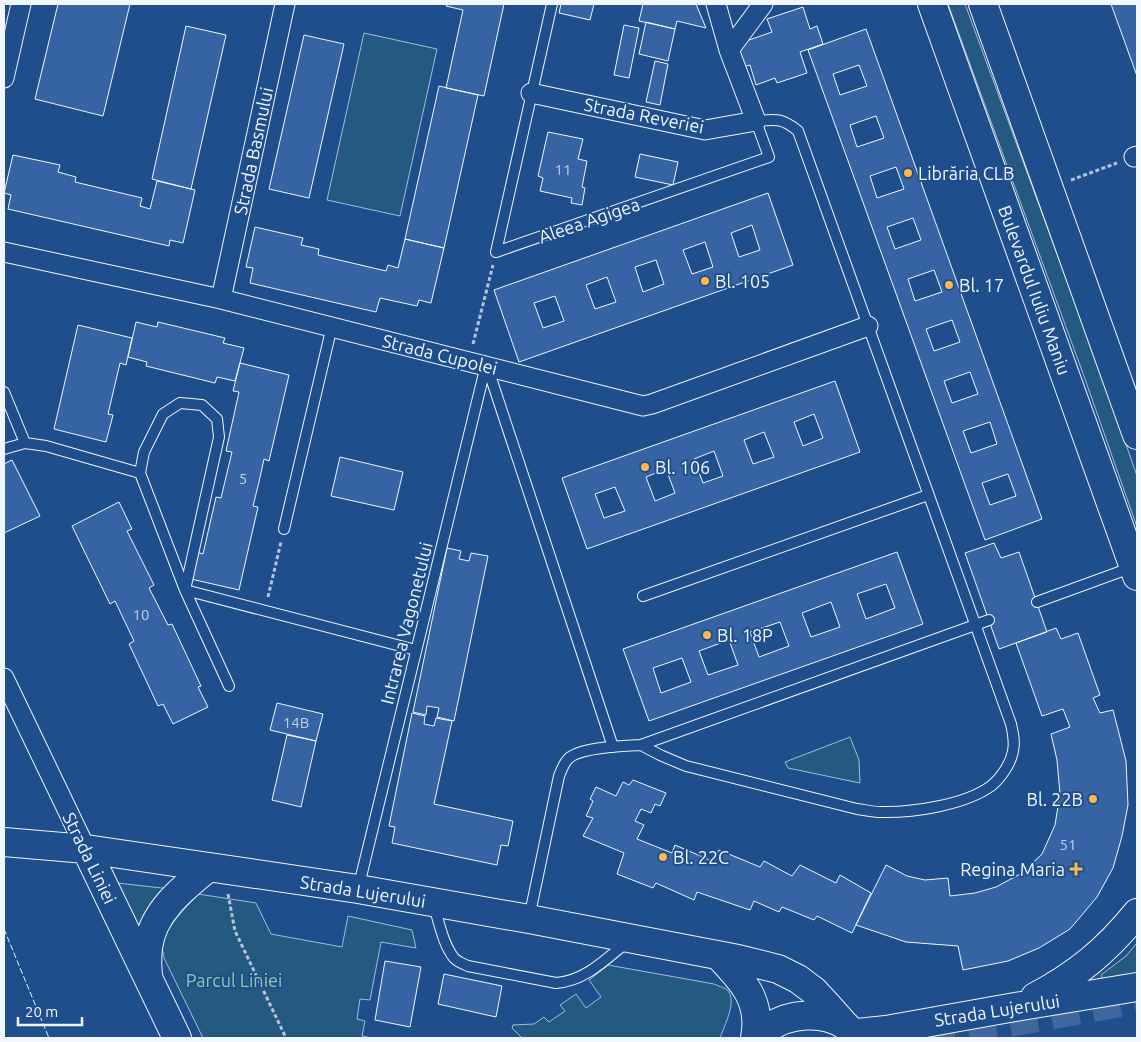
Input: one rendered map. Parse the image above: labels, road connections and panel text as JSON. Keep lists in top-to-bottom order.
{
  "streets": {
    "street": [
      "Strada Reveriei",
      "Strada Basmului",
      "Aleea Agigea",
      "Bulevardul Iuliu Maniu",
      "Strada Cupolei",
      "Strada Liniei",
      "Strada Lujerului"
    ],
    "lane": ["Intrarea Vagonetului"]
  },
  "crossings": [
    ["Strada Reveriei", "Aleea Agigea"],
    ["Strada Basmului", "Strada Cupolei"],
    ["Strada Cupolei", "Intrarea Vagonetului"],
    ["Intrarea Vagonetului", "Strada Lujerului"],
    ["Strada Liniei", "Strada Lujerului"]
  ],
  "parks": ["Parcul Liniei"],
  "places": {
    "other": [
      "Librăria CLB",
      "Bl. 105",
      "Bl. 17",
      "Bl. 106",
      "Bl. 18P",
      "Bl. 22B",
      "Bl. 22C"
    ],
    "health": ["Regina Maria"]
  },
  "house_numbers": [
    "11",
    "5",
    "10",
    "14B",
    "51"
  ],
  "scale_bar": "20 m"
}
